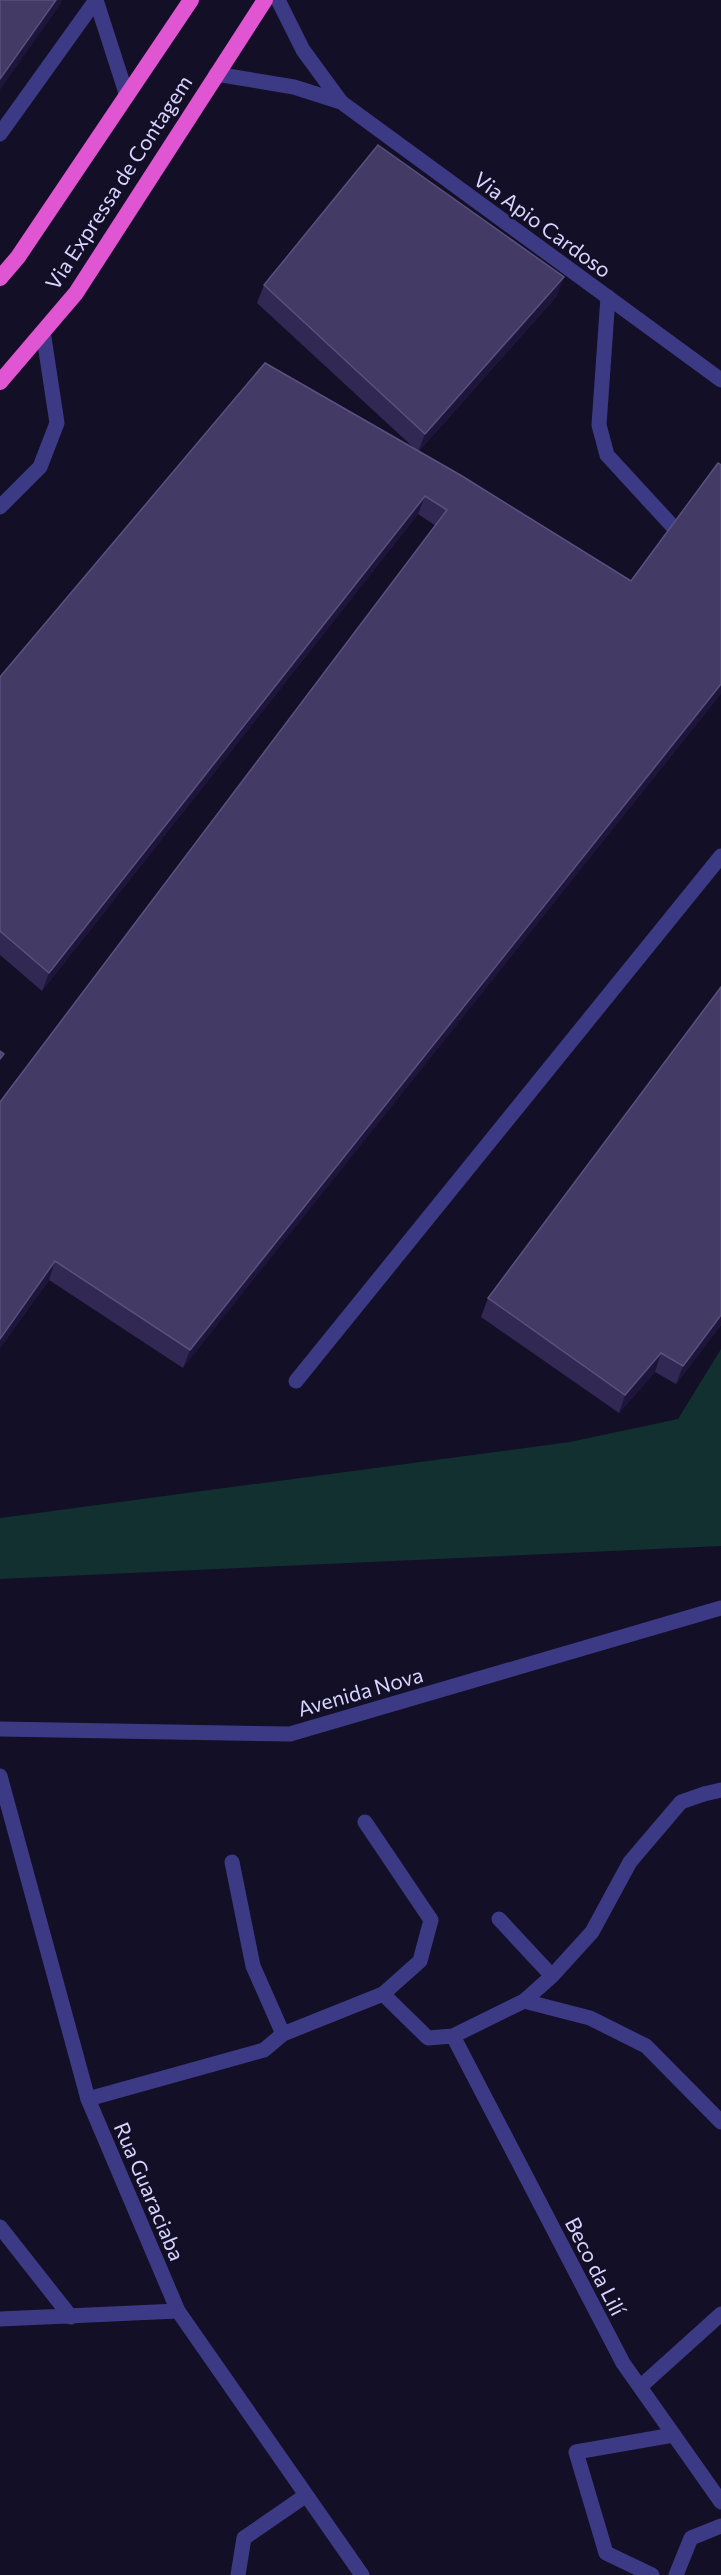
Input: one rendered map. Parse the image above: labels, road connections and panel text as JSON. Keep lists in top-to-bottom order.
{
  "streets": {
    "highway": ["Via Expressa de Contagem"],
    "street": [
      "Via Apio Cardoso",
      "Avenida Nova",
      "Rua Guaraciaba",
      "Beco da Lilí"
    ]
  },
  "crossings": [
    ["Via Expressa de Contagem", "Via Apio Cardoso"]
  ]
}
